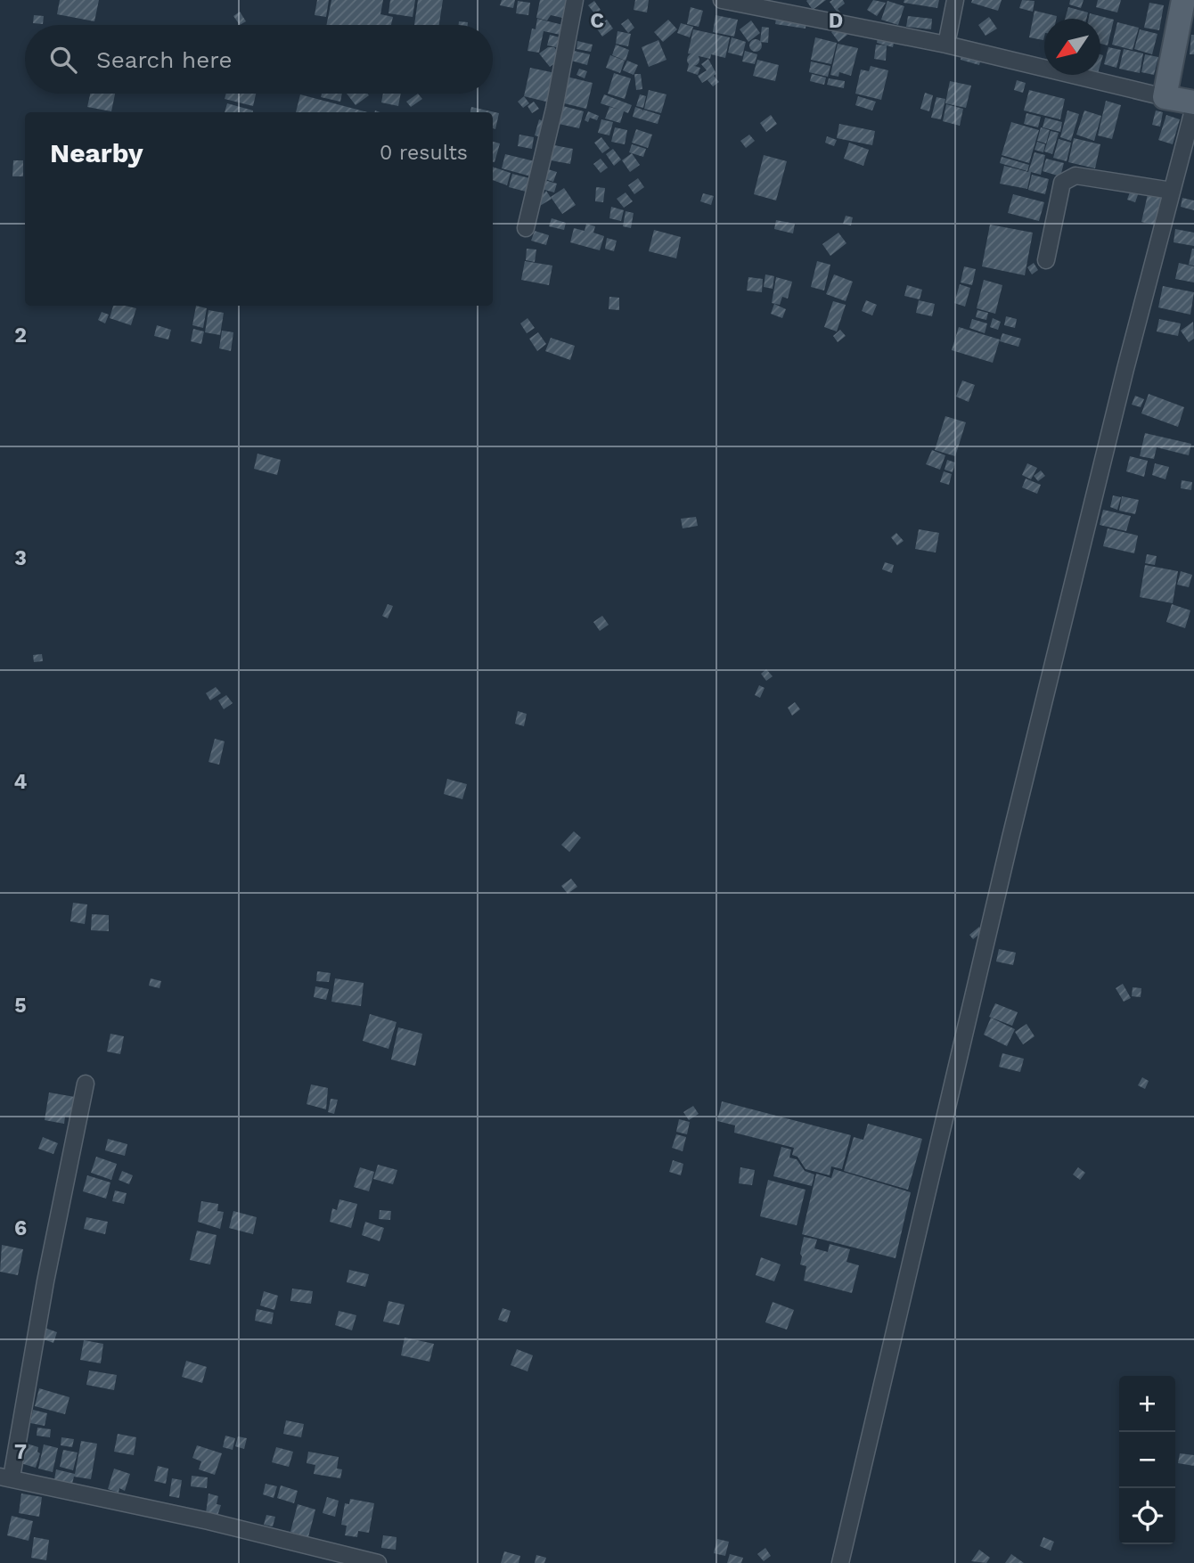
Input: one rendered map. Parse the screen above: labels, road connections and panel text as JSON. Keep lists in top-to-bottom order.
{
  "north": "bottom left",
  "page": {
    "search": "Search here",
    "heading": ["Nearby", "0 results"],
    "map_buttons": ["+", "−"]
  },
  "grid": {
    "columns": ["C", "D"],
    "rows": [
      "2",
      "3",
      "4",
      "5",
      "6",
      "7"
    ]
  }
}
